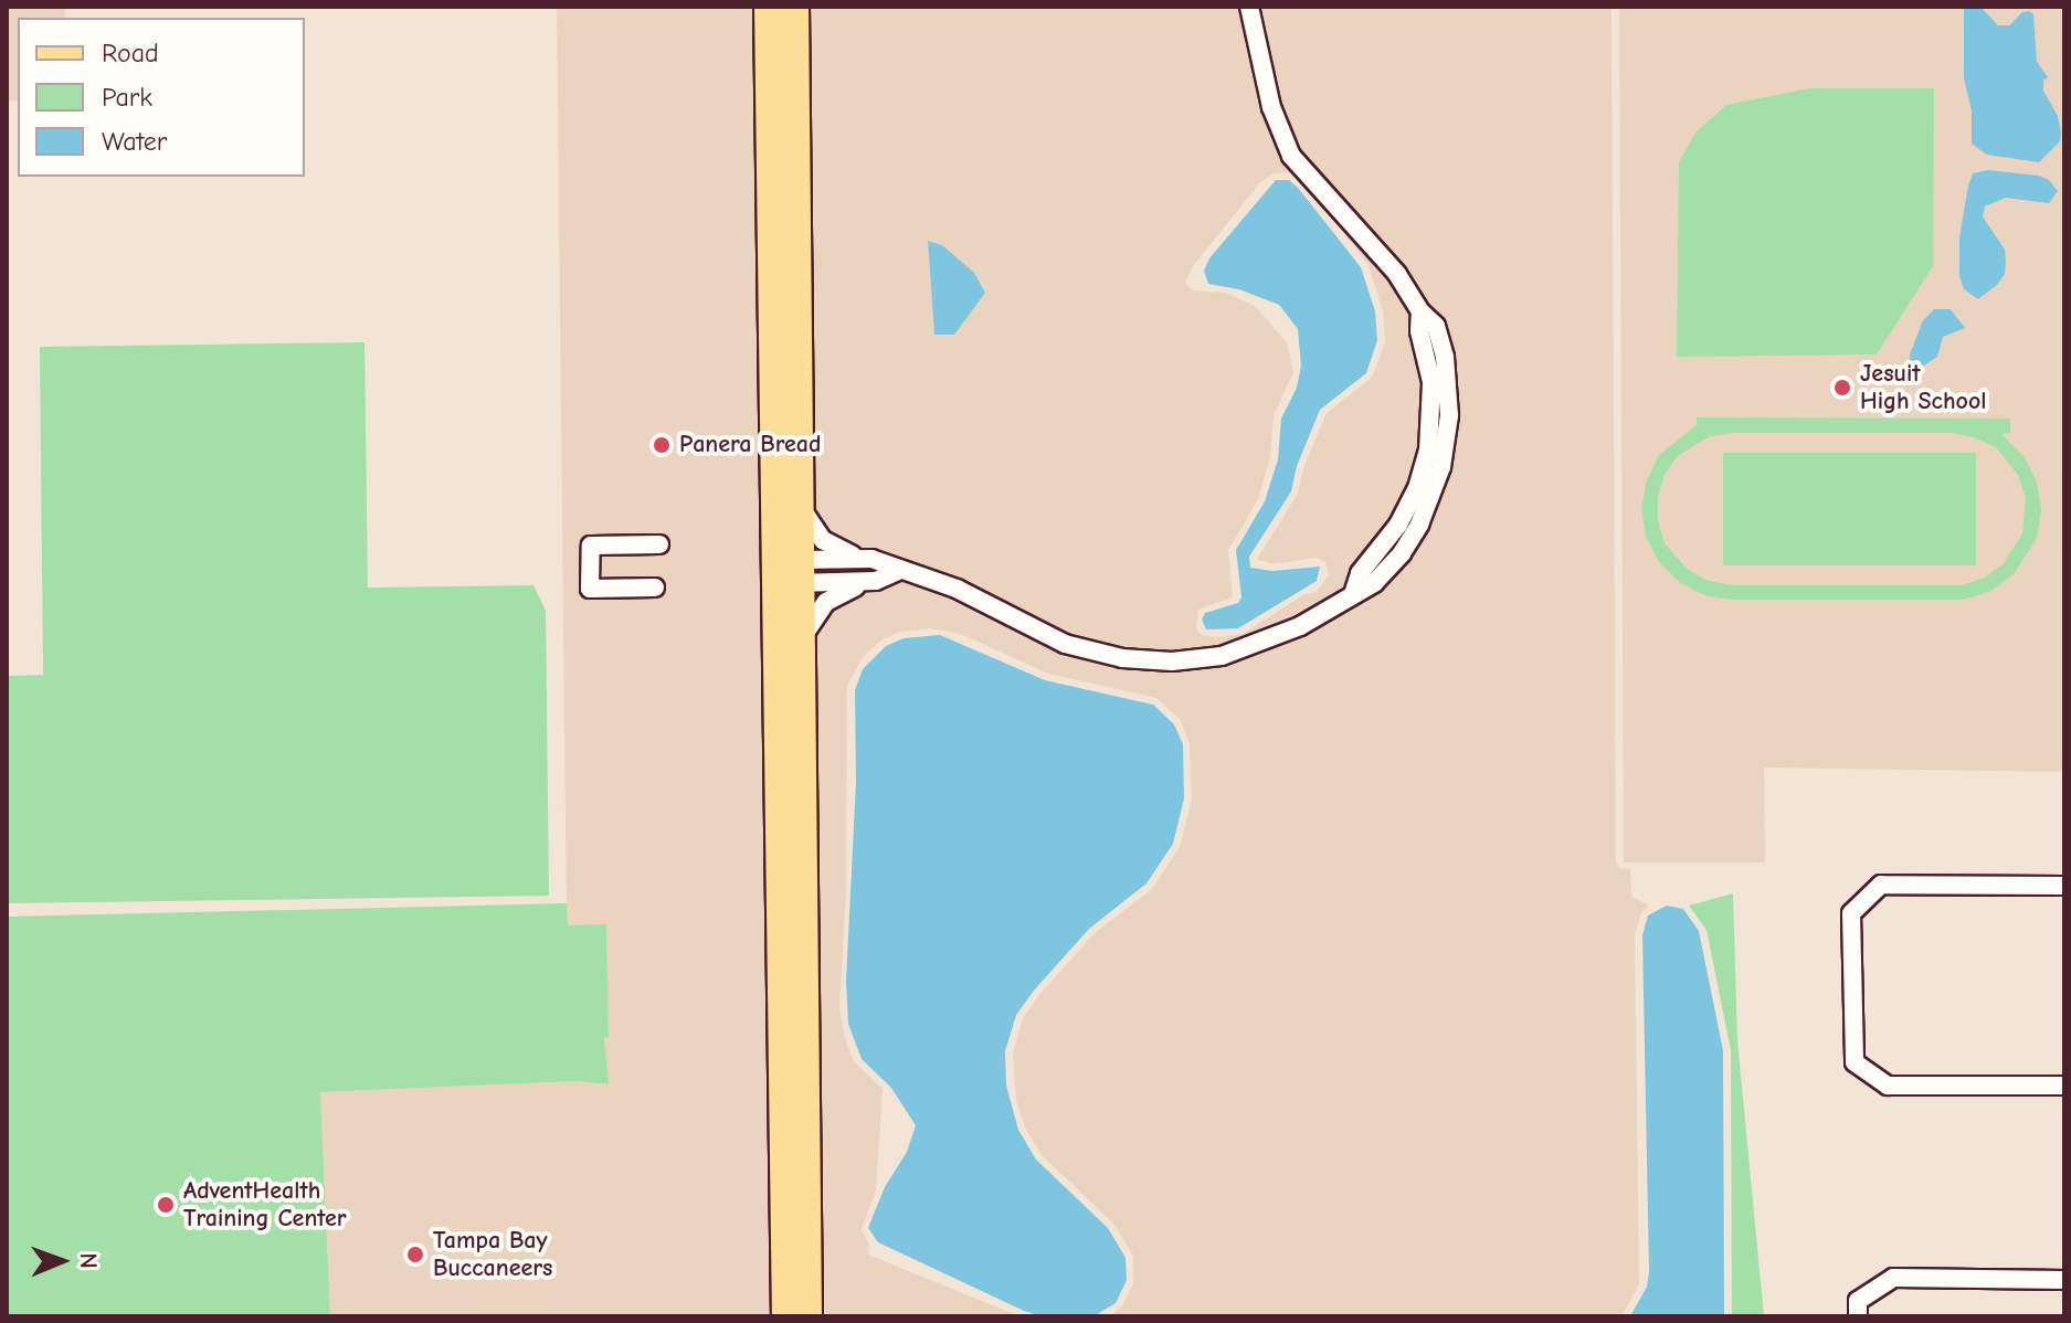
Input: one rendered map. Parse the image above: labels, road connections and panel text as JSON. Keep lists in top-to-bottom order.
{
  "places": [
    "Jesuit High School",
    "Panera Bread",
    "AdventHealth Training Center",
    "Tampa Bay Buccaneers"
  ],
  "legend": ["Road", "Park", "Water"],
  "north": "right"
}
